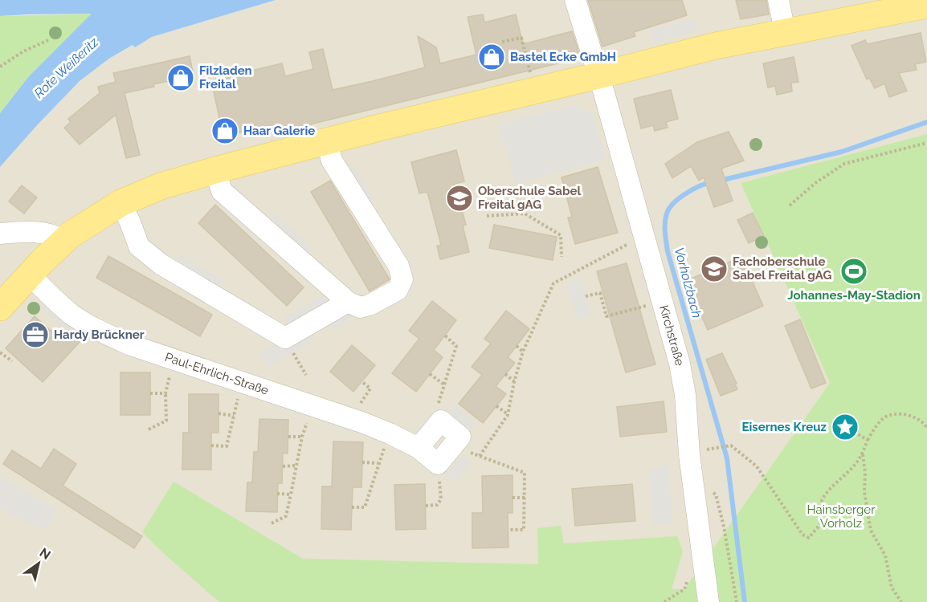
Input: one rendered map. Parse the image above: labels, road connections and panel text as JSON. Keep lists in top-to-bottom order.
{
  "streets": {
    "street": ["Kirchstraße", "Paul-Ehrlich-Straße"]
  },
  "water": ["Rote Weißeritz", "Vorholzbach"],
  "parks": ["Hainsberger Vorholz"],
  "places": {
    "shop": ["Bastel Ecke GmbH", "Filzladen Freital", "Haar Galerie"],
    "school or university": ["Oberschule Sabel Freital gAG", "Fachoberschule Sabel Freital gAG"],
    "sports": ["Johannes-May-Stadion"],
    "office": ["Hardy Brückner"],
    "place": ["Eisernes Kreuz"]
  },
  "north": "top right"
}
